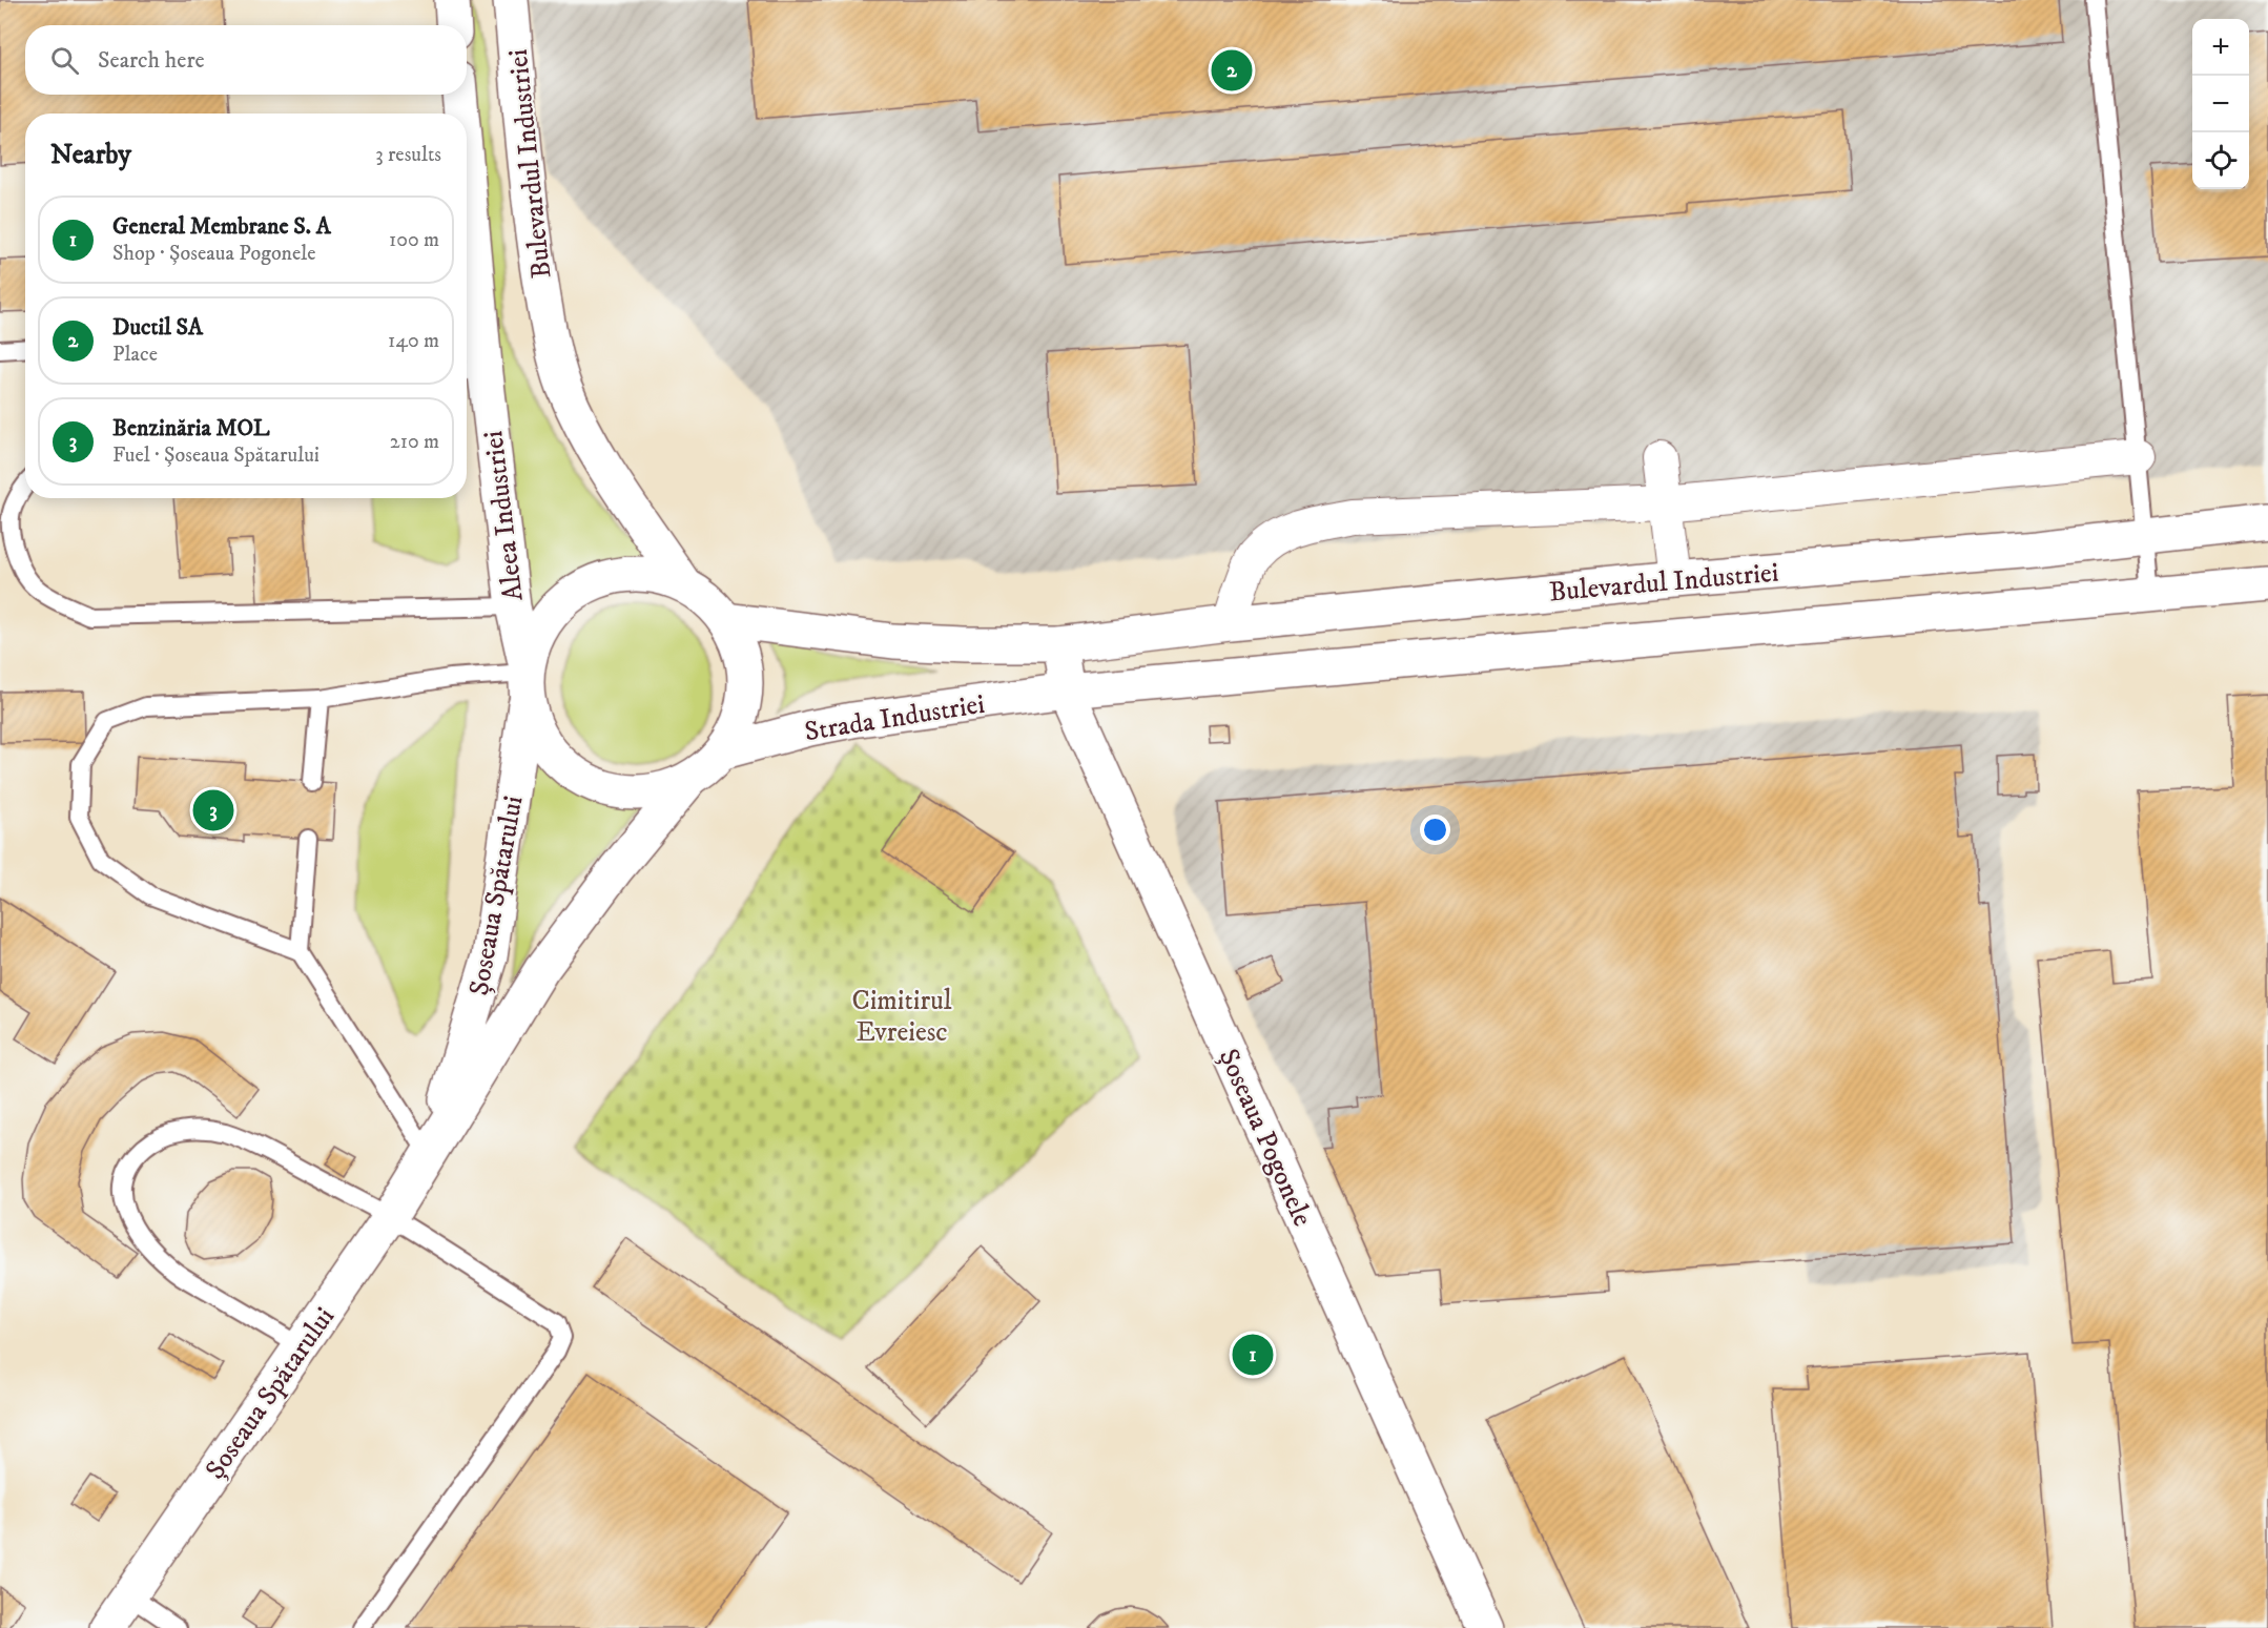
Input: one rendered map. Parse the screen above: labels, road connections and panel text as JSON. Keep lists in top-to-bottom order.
{
  "streets": {
    "main road": [
      "Bulevardul Industriei",
      "Aleea Industriei",
      "Strada Industriei",
      "Șoseaua Spătarului",
      "Șoseaua Pogonele"
    ]
  },
  "crossings": [
    ["Bulevardul Industriei", "Aleea Industriei"],
    ["Bulevardul Industriei", "Strada Industriei"],
    ["Bulevardul Industriei", "Șoseaua Spătarului"],
    ["Bulevardul Industriei", "Șoseaua Pogonele"],
    ["Aleea Industriei", "Strada Industriei"],
    ["Aleea Industriei", "Șoseaua Spătarului"],
    ["Strada Industriei", "Șoseaua Spătarului"],
    ["Strada Industriei", "Șoseaua Pogonele"]
  ],
  "parks": ["Cimitirul Evreiesc"],
  "page": {
    "map_buttons": ["+", "−"],
    "search": "Search here",
    "pins": ["2", "3", "1"],
    "heading": ["Nearby", "3 results"],
    "list": [
      {
        "mark": "1",
        "name": "General Membrane S. A",
        "note": "Shop · Șoseaua Pogonele",
        "value": "100 m"
      },
      {
        "mark": "2",
        "name": "Ductil SA",
        "note": "Place",
        "value": "140 m"
      },
      {
        "mark": "3",
        "name": "Benzinăria MOL",
        "note": "Fuel · Șoseaua Spătarului",
        "value": "210 m"
      }
    ]
  }
}
